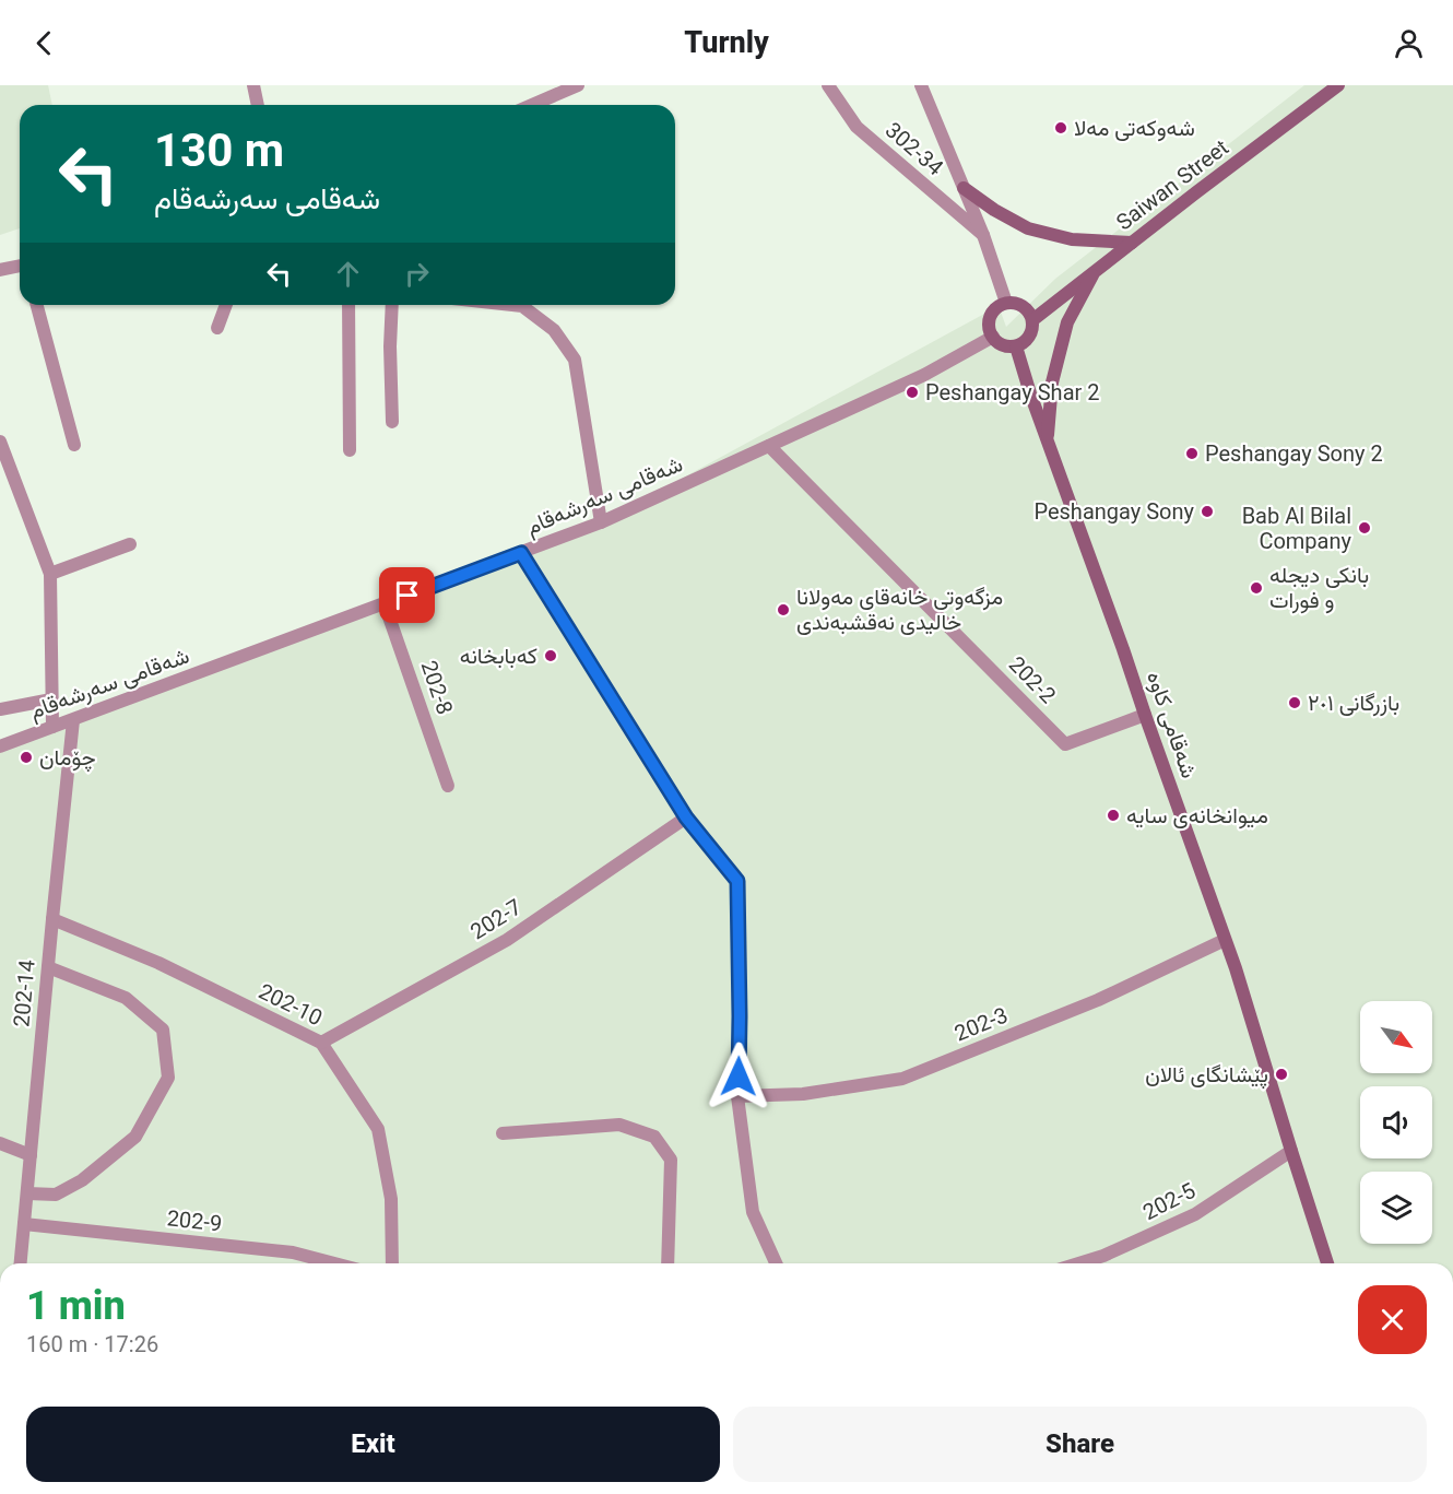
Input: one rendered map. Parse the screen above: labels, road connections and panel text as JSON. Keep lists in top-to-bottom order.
{
  "streets": {
    "main road": ["Saiwan Street", "شەقامی کاوە"],
    "street": [
      "302-34",
      "شەقامی سەرشەقام",
      "202-2",
      "202-8",
      "202-7",
      "202-14",
      "202-10",
      "202-3",
      "202-5",
      "202-9"
    ]
  },
  "crossings": [
    ["Saiwan Street", "شەقامی سەرشەقام"],
    ["Saiwan Street", "شەقامی کاوە"],
    ["شەقامی سەرشەقام", "202-2"],
    ["شەقامی سەرشەقام", "202-8"],
    ["شەقامی سەرشەقام", "شەقامی کاوە"],
    ["شەقامی سەرشەقام", "202-14"],
    ["202-2", "شەقامی کاوە"],
    ["شەقامی کاوە", "202-3"],
    ["شەقامی کاوە", "202-5"],
    ["202-7", "202-10"],
    ["202-14", "202-10"],
    ["202-14", "202-9"]
  ],
  "places": [
    "شەوکەتی مەلا",
    "Peshangay Shar 2",
    "Peshangay Sony 2",
    "Peshangay Sony",
    "Bab Al Bilal Company",
    "بانکی دیجلە و فورات",
    "مزگەوتی خانەقای مەولانا خالیدی نەقشبەندی",
    "کەبابخانە",
    "بازرگانی ٢٠١",
    "چۆمان",
    "میوانخانەی سایە",
    "پێشانگای ئالان"
  ],
  "north": "bottom right",
  "page": {
    "header": "Turnly",
    "turn": ["130 m", "شەقامی سەرشەقام"],
    "heading": ["1 min", "160 m · 17:26"],
    "buttons": ["Exit", "Share"]
  }
}
